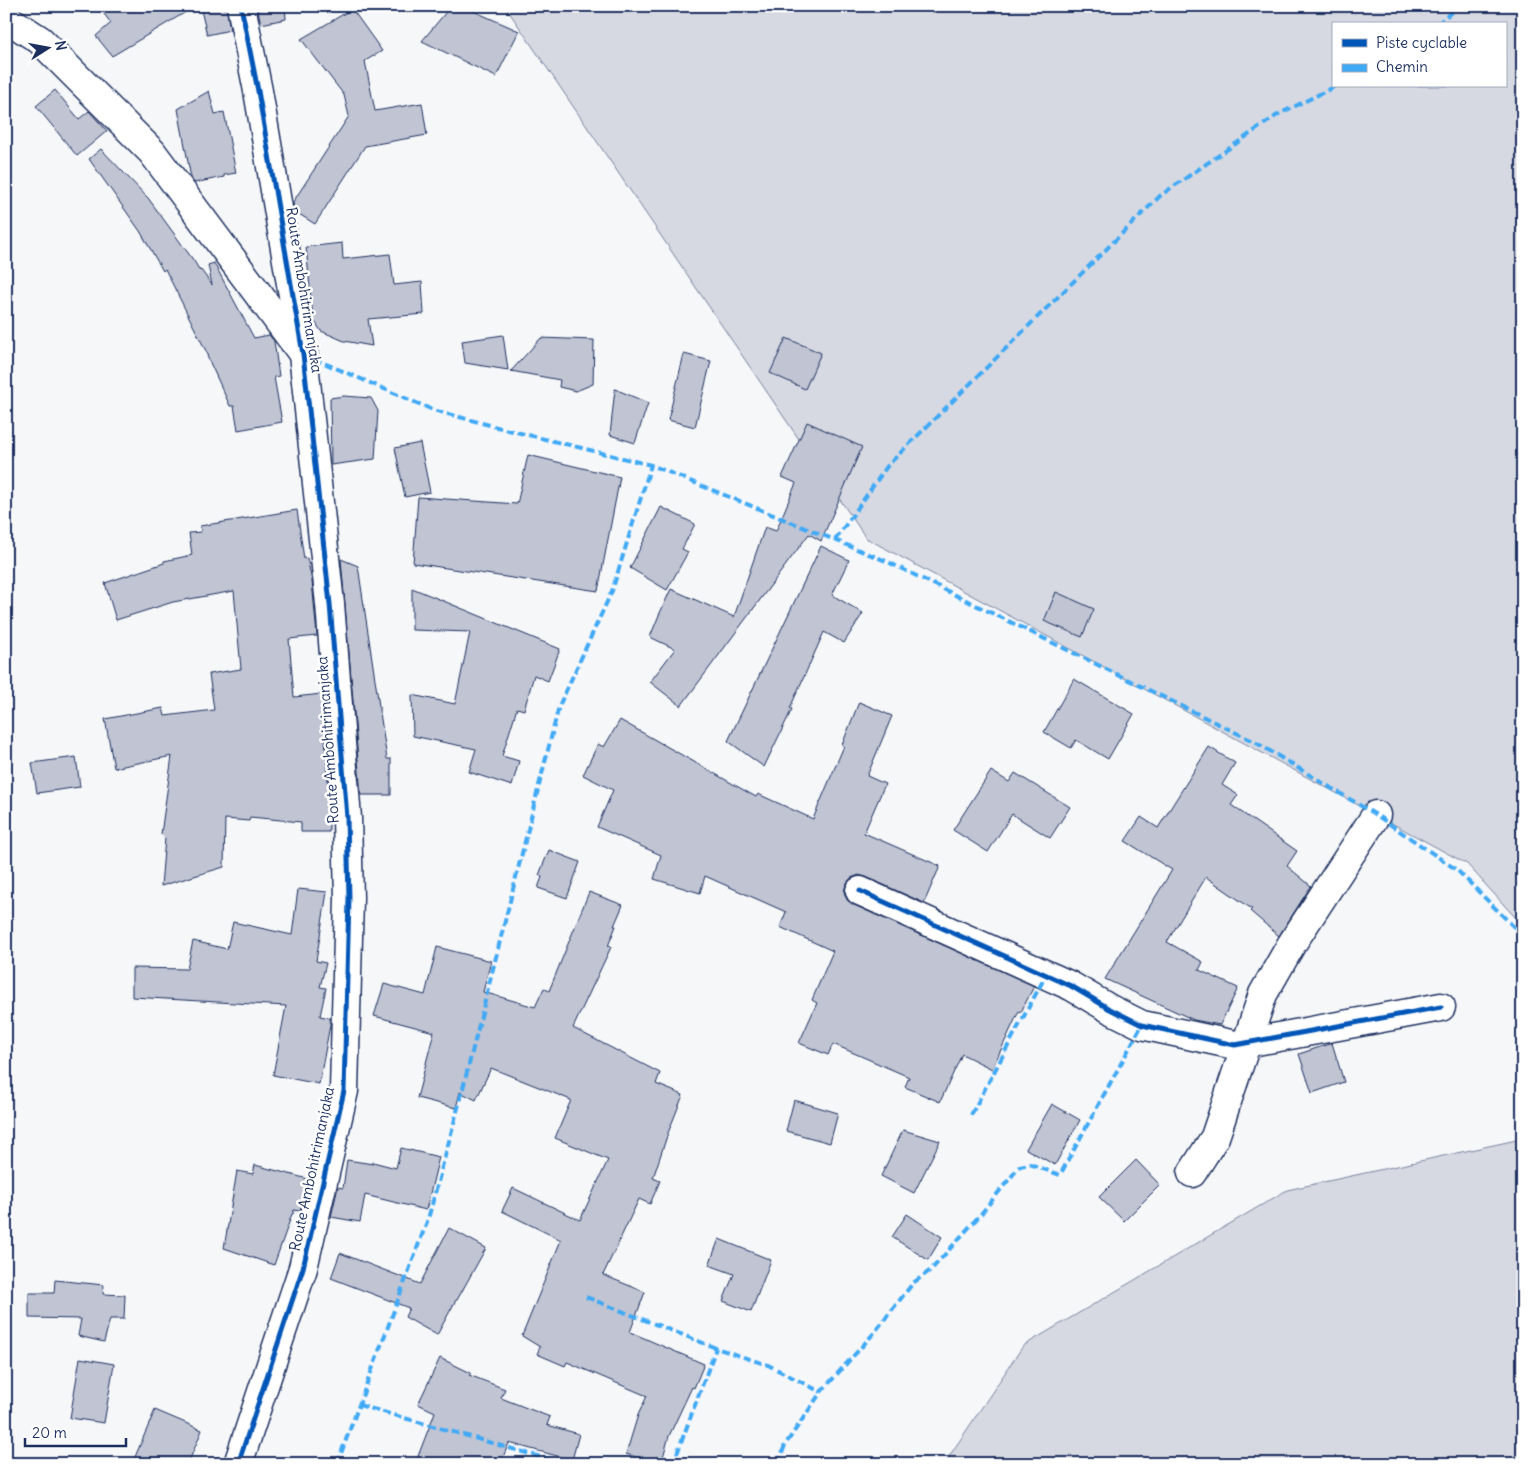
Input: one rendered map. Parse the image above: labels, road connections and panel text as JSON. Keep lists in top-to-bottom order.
{
  "streets": {
    "street": ["Route Ambohitrimanjaka"]
  },
  "legend": ["Piste cyclable", "Chemin"],
  "scale_bar": "20 m",
  "north": "right"
}
